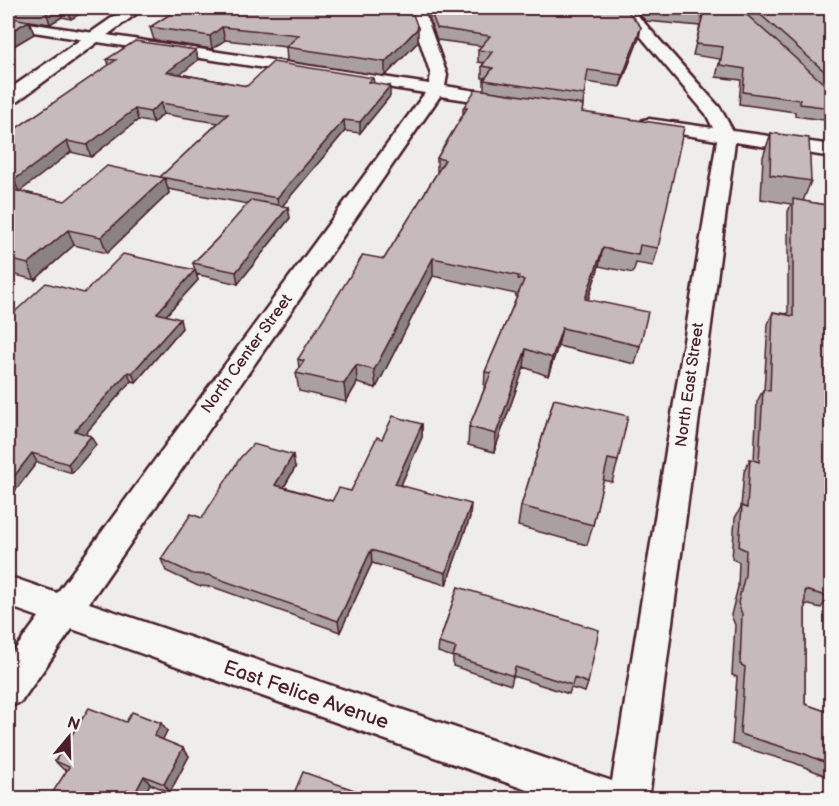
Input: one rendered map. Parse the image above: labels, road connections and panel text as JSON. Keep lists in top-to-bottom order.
{
  "streets": {
    "street": ["North Center Street", "North East Street", "East Felice Avenue"]
  },
  "crossings": [
    ["North Center Street", "East Felice Avenue"]
  ],
  "north": "top"
}
